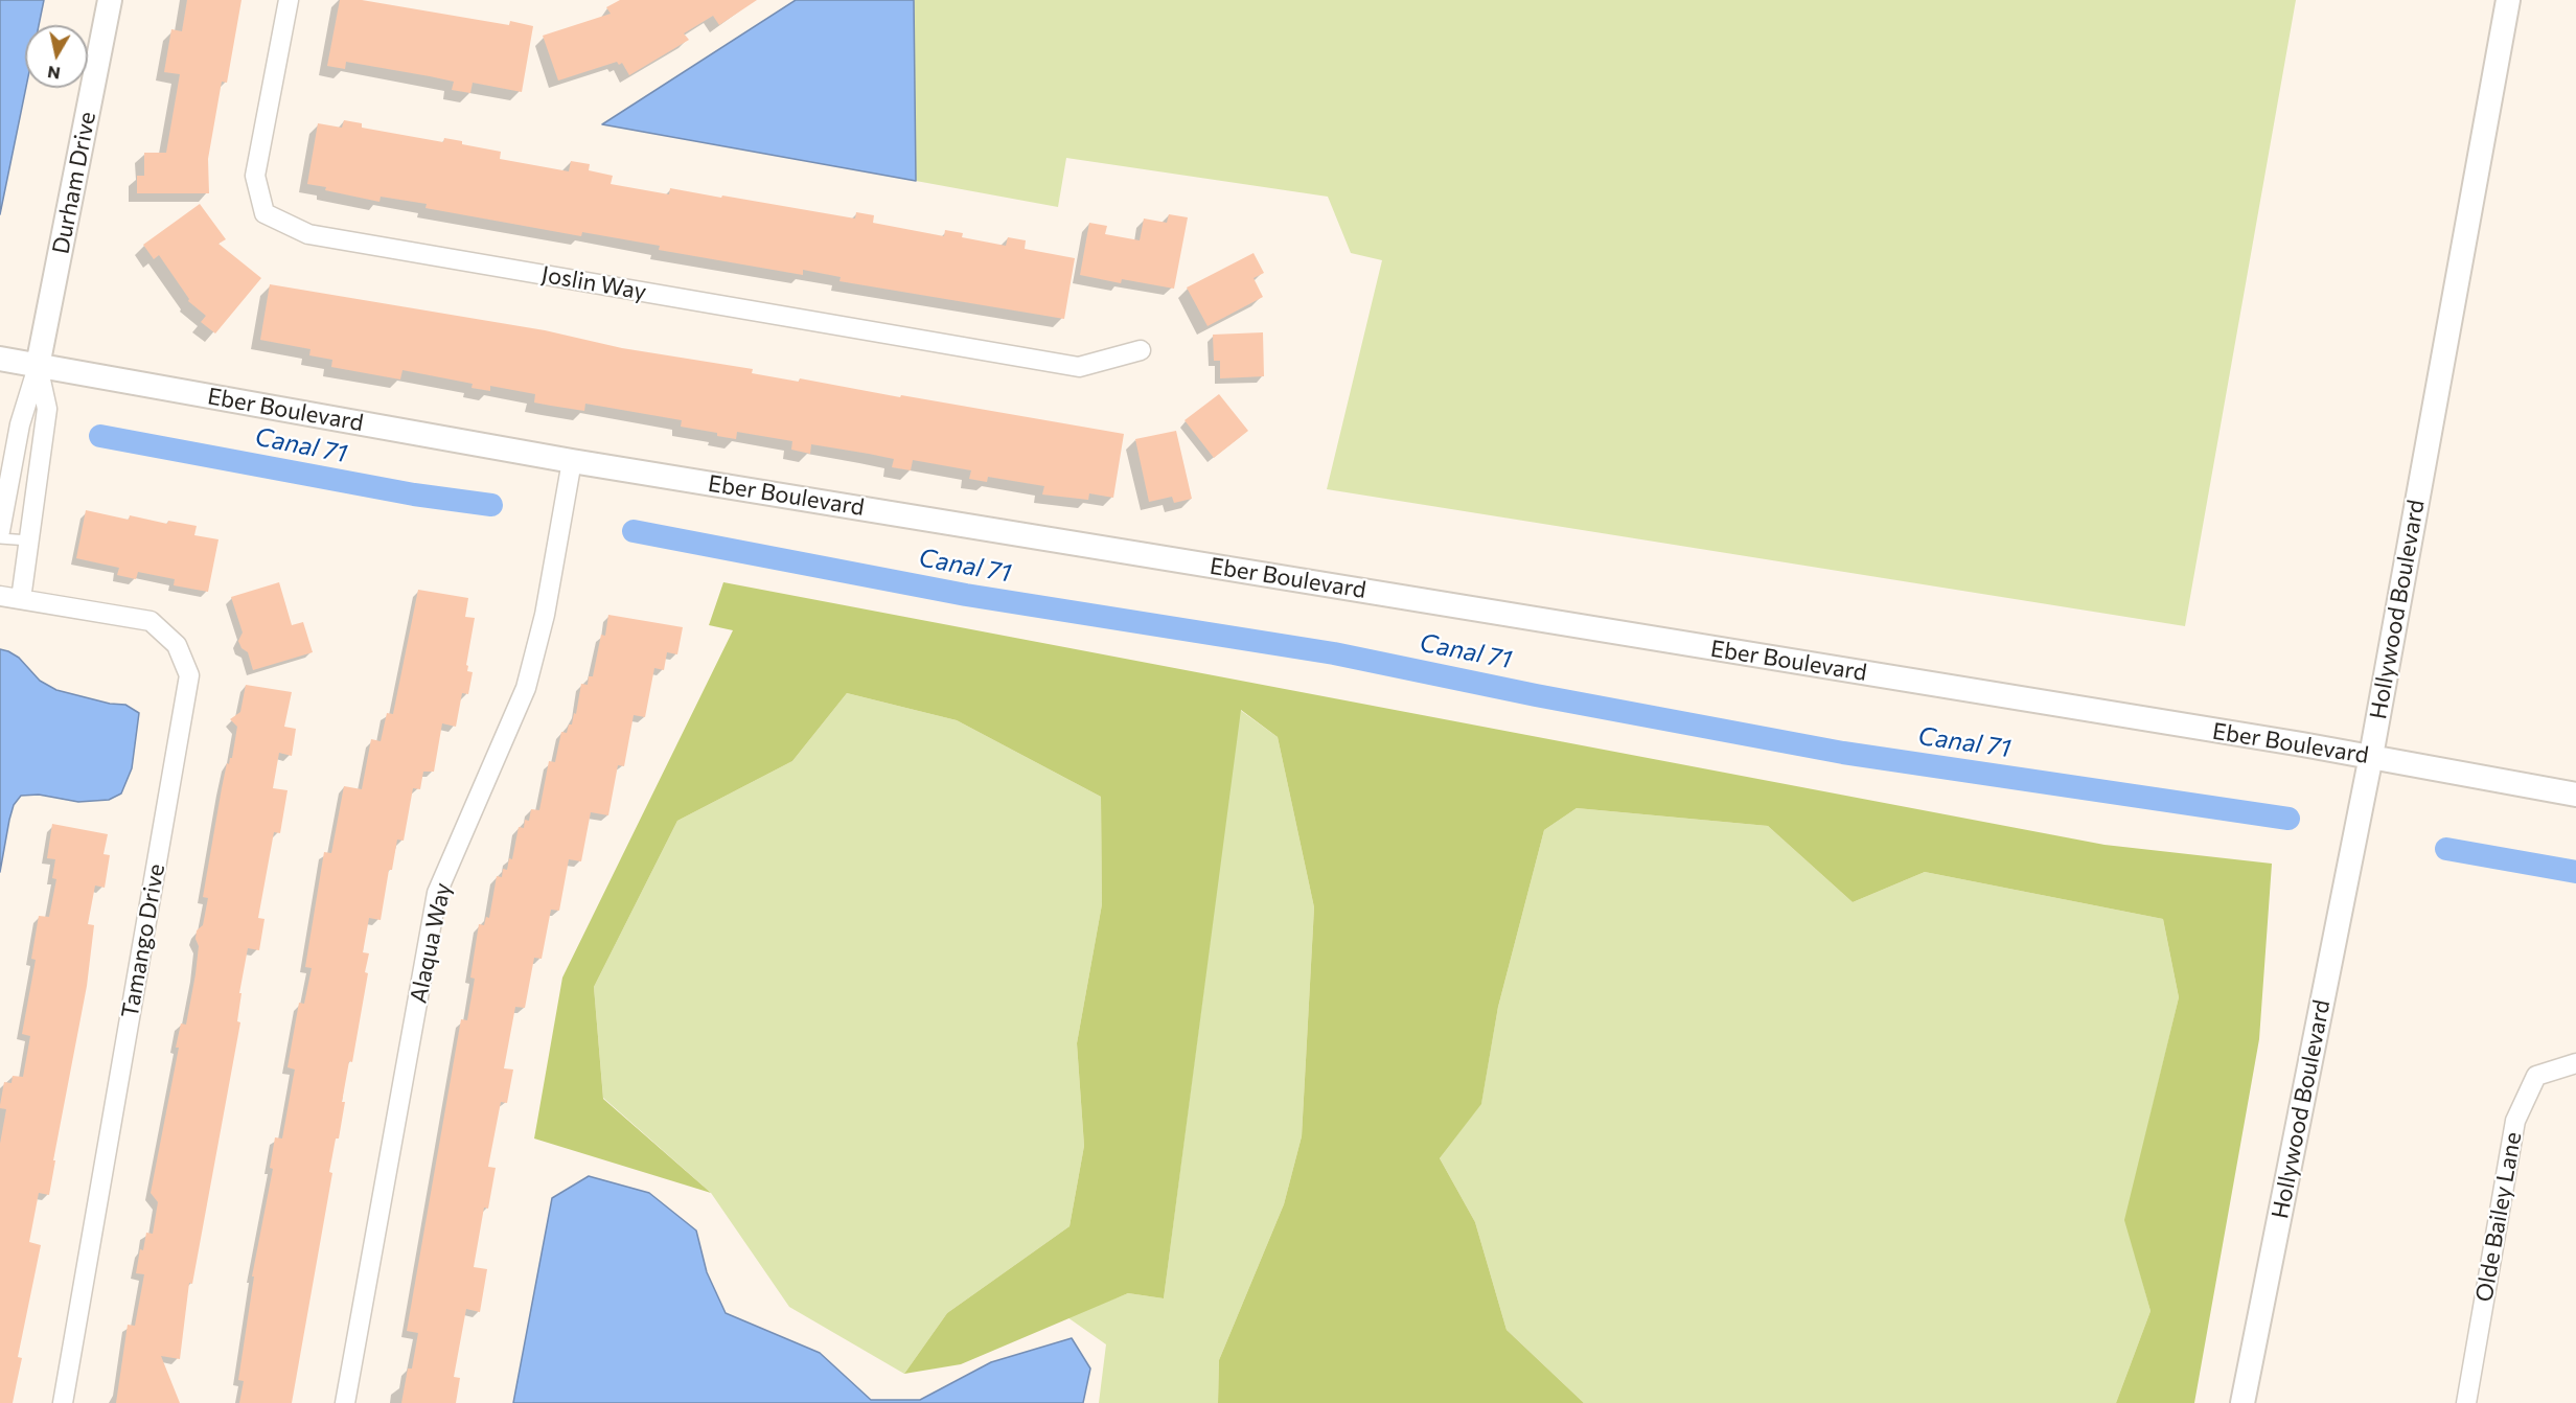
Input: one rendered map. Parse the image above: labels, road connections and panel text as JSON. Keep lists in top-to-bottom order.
{
  "streets": {
    "street": [
      "Durham Drive",
      "Joslin Way",
      "Eber Boulevard",
      "Hollywood Boulevard",
      "Tamango Drive",
      "Alaqua Way",
      "Olde Bailey Lane"
    ]
  },
  "crossings": [
    ["Durham Drive", "Eber Boulevard"],
    ["Eber Boulevard", "Hollywood Boulevard"],
    ["Eber Boulevard", "Alaqua Way"]
  ],
  "water": ["Canal 71"],
  "north": "bottom"
}
